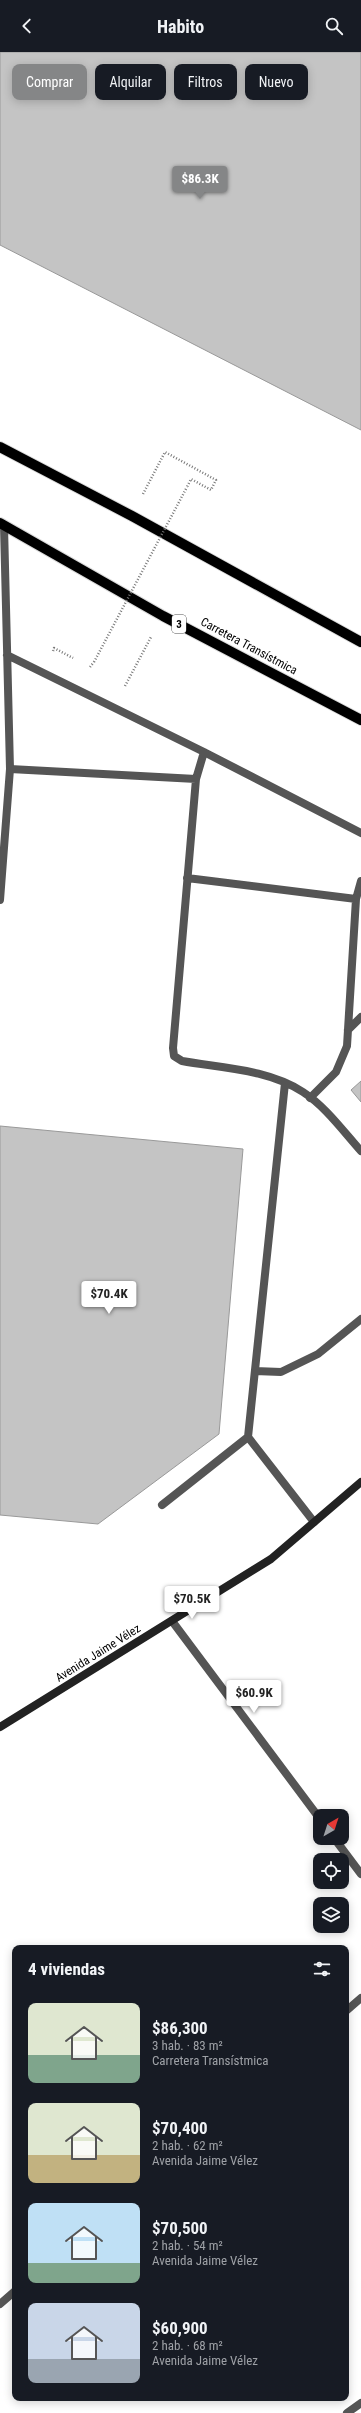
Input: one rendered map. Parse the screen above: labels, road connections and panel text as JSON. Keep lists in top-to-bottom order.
{
  "streets": {
    "main road": ["3", "Carretera Transístmica"],
    "street": ["Avenida Jaime Vélez"]
  },
  "north": "top right",
  "page": {
    "header": "Habito",
    "chip": [
      "Comprar",
      "Alquilar",
      "Filtros",
      "Nuevo"
    ],
    "price": [
      "$86.3K",
      "$70.4K",
      "$70.5K",
      "$60.9K"
    ],
    "heading": "4 viviendas",
    "list": [
      {
        "name": "$86,300",
        "note": "3 hab. · 83 m² · Carretera Transístmica"
      },
      {
        "name": "$70,400",
        "note": "2 hab. · 62 m² · Avenida Jaime Vélez"
      },
      {
        "name": "$70,500",
        "note": "2 hab. · 54 m² · Avenida Jaime Vélez"
      },
      {
        "name": "$60,900",
        "note": "2 hab. · 68 m² · Avenida Jaime Vélez"
      }
    ]
  }
}
